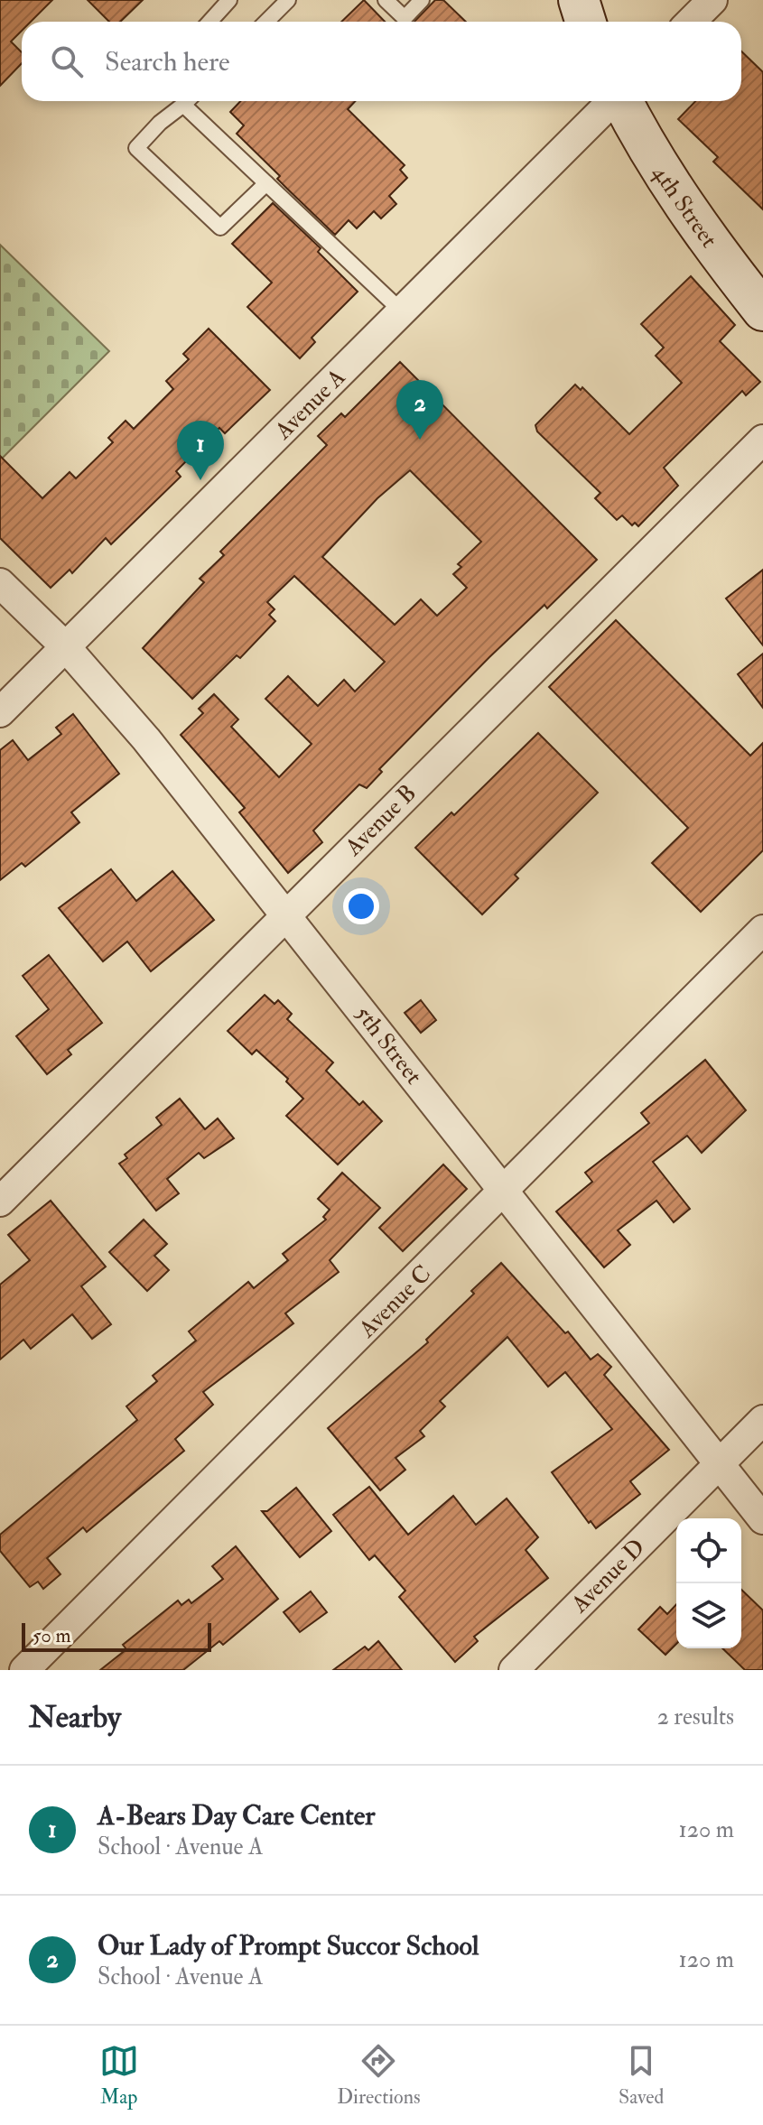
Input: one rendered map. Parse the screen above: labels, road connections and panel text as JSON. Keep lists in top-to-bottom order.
{
  "streets": {
    "main road": ["4th Street"],
    "street": [
      "Avenue A",
      "Avenue B",
      "5th Street",
      "Avenue C",
      "Avenue D"
    ]
  },
  "crossings": [
    ["Avenue A", "5th Street"],
    ["Avenue B", "5th Street"],
    ["5th Street", "Avenue C"],
    ["5th Street", "Avenue D"]
  ],
  "scale_bar": "50 m",
  "page": {
    "search": "Search here",
    "pins": ["2", "1"],
    "scale": "50 m",
    "heading": ["Nearby", "2 results"],
    "list": [
      {
        "mark": "1",
        "name": "A-Bears Day Care Center",
        "note": "School · Avenue A",
        "value": "120 m"
      },
      {
        "mark": "2",
        "name": "Our Lady of Prompt Succor School",
        "note": "School · Avenue A",
        "value": "120 m"
      }
    ],
    "nav": ["Map", "Directions", "Saved"]
  }
}
